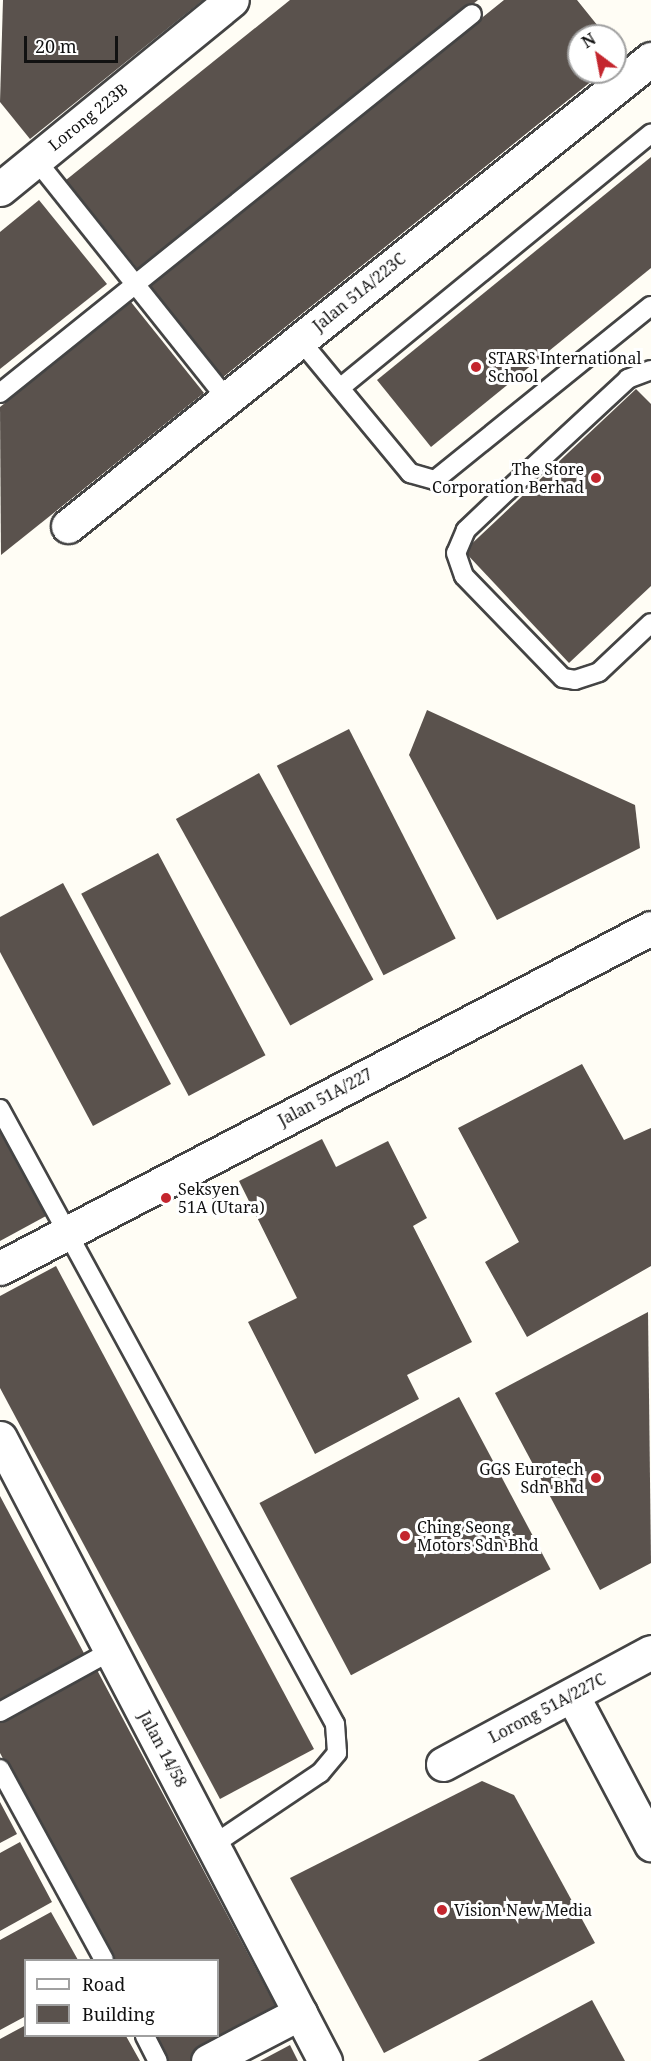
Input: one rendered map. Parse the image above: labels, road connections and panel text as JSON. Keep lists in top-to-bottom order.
{
  "streets": {
    "street": [
      "Lorong 223B",
      "Jalan 51A/223C",
      "Jalan 51A/227",
      "Lorong 51A/227C",
      "Jalan 14/58"
    ]
  },
  "places": [
    "STARS International School",
    "The Store Corporation Berhad",
    "Seksyen 51A (Utara)",
    "GGS Eurotech Sdn Bhd",
    "Ching Seong Motors Sdn Bhd",
    "Vision New Media"
  ],
  "legend": ["Road", "Building"],
  "scale_bar": "20 m",
  "north": "top left"
}
